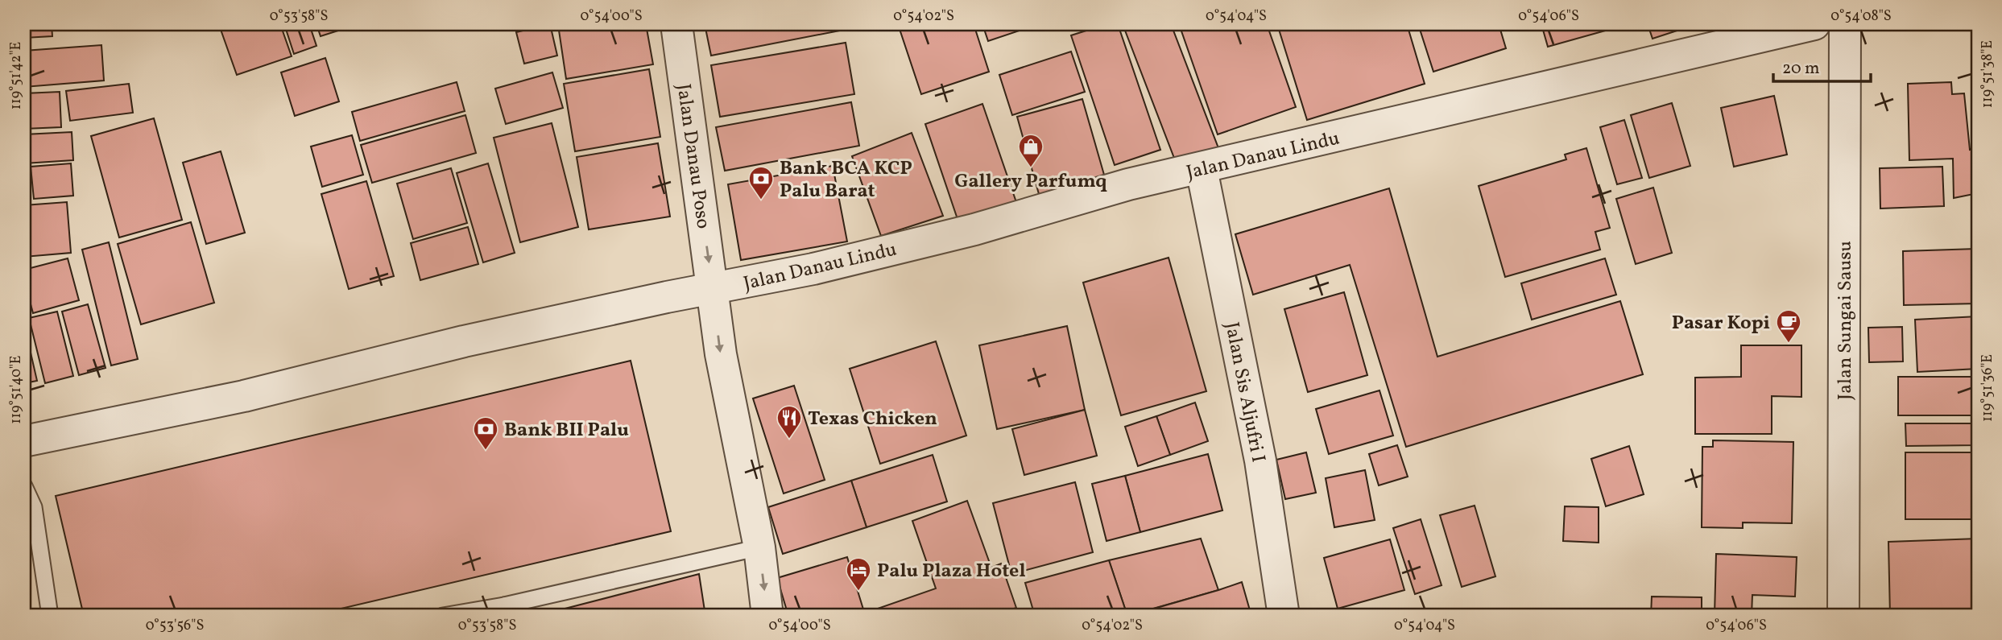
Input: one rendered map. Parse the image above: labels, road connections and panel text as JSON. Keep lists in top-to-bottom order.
{
  "streets": {
    "street": [
      "Jalan Danau Lindu",
      "Jalan Danau Poso",
      "Jalan Sungai Sausu",
      "Jalan Sis Aljufri I"
    ]
  },
  "crossings": [
    ["Jalan Danau Lindu", "Jalan Danau Poso"],
    ["Jalan Danau Lindu", "Jalan Sis Aljufri I"]
  ],
  "one_way": ["Jalan Danau Poso"],
  "places": {
    "shop": ["Gallery Parfumq"],
    "bank": ["Bank BCA KCP Palu Barat", "Bank BII Palu"],
    "cafe": ["Pasar Kopi"],
    "restaurant": ["Texas Chicken"],
    "hotel": ["Palu Plaza Hotel"]
  },
  "scale_bar": "20 m",
  "coordinates": [
    "0°53'58\"S",
    "0°54'00\"S",
    "0°54'02\"S",
    "0°54'04\"S",
    "0°54'06\"S",
    "0°54'08\"S",
    "119°51'38\"E",
    "119°51'42\"E",
    "119°51'36\"E",
    "119°51'40\"E",
    "0°53'56\"S"
  ]
}
